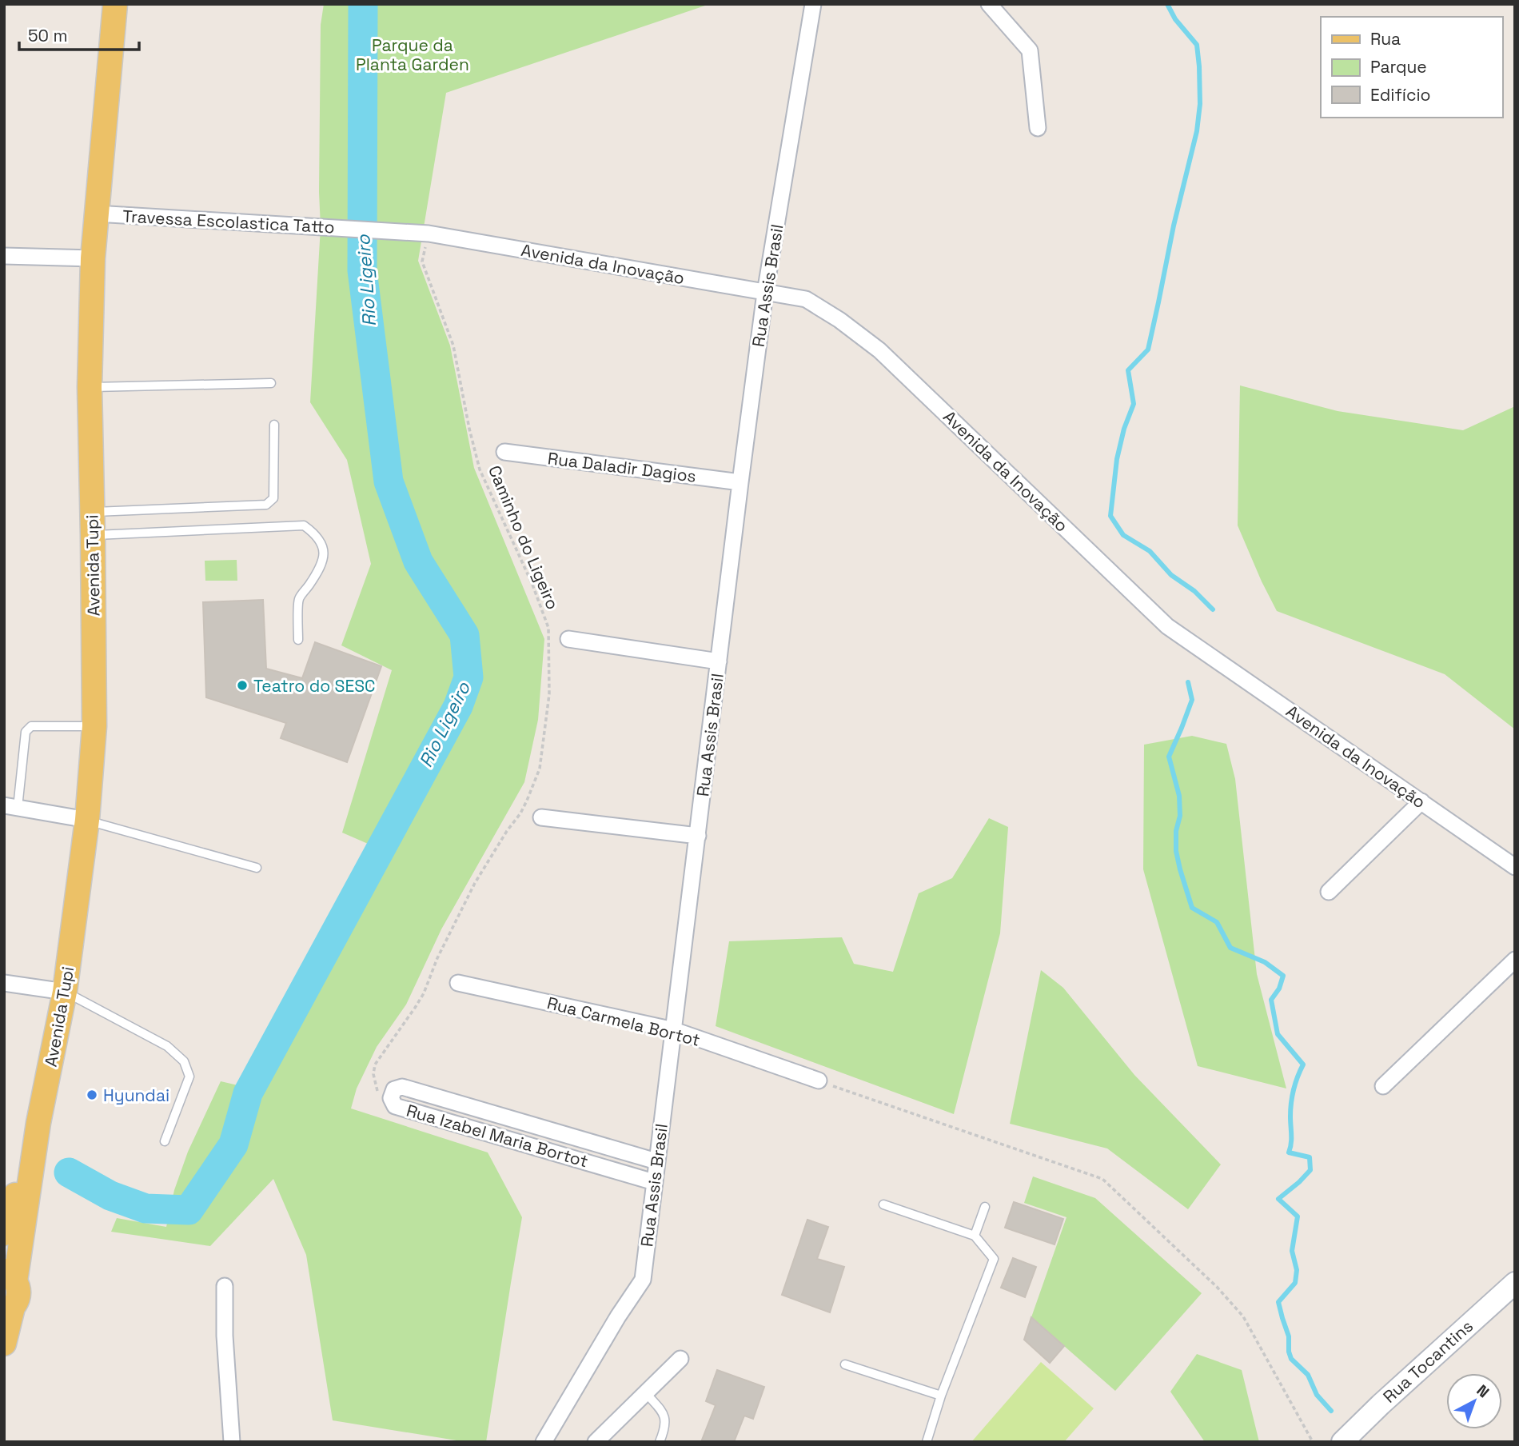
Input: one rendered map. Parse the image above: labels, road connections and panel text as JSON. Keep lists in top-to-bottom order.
{
  "streets": {
    "main road": ["Avenida Tupi", "Rua Tocantins"],
    "street": [
      "Travessa Escolastica Tatto",
      "Avenida da Inovação",
      "Rua Assis Brasil",
      "Rua Daladir Dagios",
      "Rua Carmela Bortot",
      "Rua Izabel Maria Bortot"
    ],
    "path": ["Caminho do Ligeiro"]
  },
  "crossings": [
    ["Travessa Escolastica Tatto", "Avenida da Inovação"],
    ["Travessa Escolastica Tatto", "Caminho do Ligeiro"],
    ["Travessa Escolastica Tatto", "Avenida Tupi"],
    ["Avenida da Inovação", "Rua Assis Brasil"],
    ["Avenida da Inovação", "Caminho do Ligeiro"],
    ["Rua Assis Brasil", "Rua Daladir Dagios"],
    ["Rua Assis Brasil", "Rua Carmela Bortot"],
    ["Rua Assis Brasil", "Rua Izabel Maria Bortot"],
    ["Caminho do Ligeiro", "Rua Izabel Maria Bortot"]
  ],
  "water": ["Rio Ligeiro"],
  "parks": ["Parque da Planta Garden"],
  "places": ["Teatro do SESC", "Hyundai"],
  "legend": ["Rua", "Parque", "Edifício"],
  "scale_bar": "50 m",
  "north": "top right"
}
